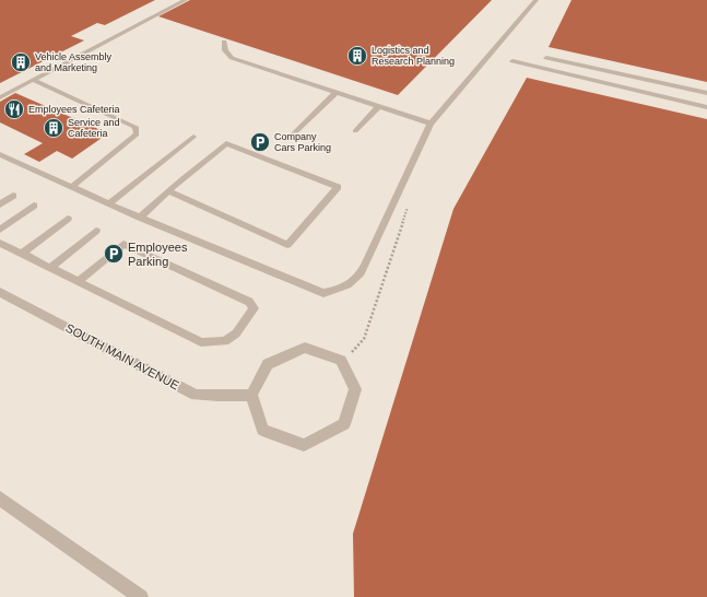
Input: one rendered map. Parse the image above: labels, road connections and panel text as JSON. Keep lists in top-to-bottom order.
{
  "streets": {
    "street": ["SOUTH MAIN AVENUE"]
  },
  "places": {
    "building": ["Logistics and Research Planning", "Vehicle Assembly and Marketing", "Service and Cafeteria"],
    "restaurant": ["Employees Cafeteria"],
    "parking": ["Company Cars Parking", "Employees Parking"]
  }
}
